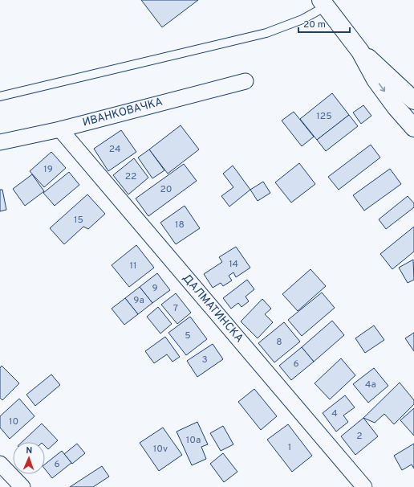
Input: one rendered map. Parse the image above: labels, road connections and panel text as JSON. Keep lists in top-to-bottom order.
{
  "streets": {
    "street": ["ИВАНКОВАЧКА", "ДАЛМАТИНСКА"]
  },
  "crossings": [
    ["ИВАНКОВАЧКА", "ДАЛМАТИНСКА"]
  ],
  "house_numbers": [
    "125",
    "24",
    "19",
    "22",
    "20",
    "15",
    "18",
    "14",
    "11",
    "9",
    "9a",
    "7",
    "5",
    "8",
    "3",
    "6",
    "4a",
    "4",
    "10",
    "2",
    "10a",
    "1",
    "10v",
    "6"
  ],
  "scale_bar": "20 m",
  "north": "top"
}
